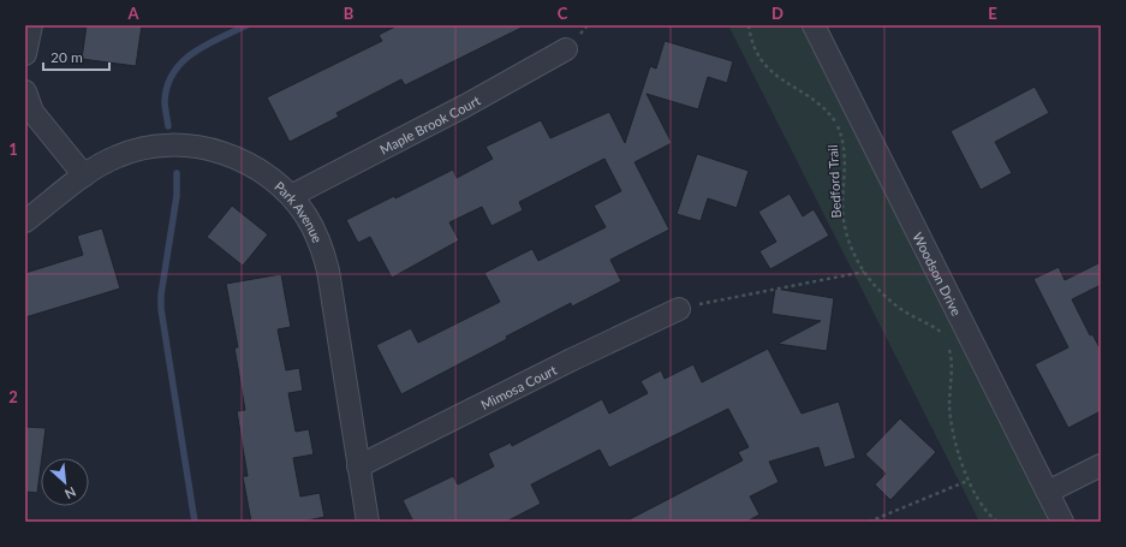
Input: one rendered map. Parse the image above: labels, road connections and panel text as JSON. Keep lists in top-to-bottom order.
{
  "streets": {
    "street": [
      "Maple Brook Court",
      "Park Avenue",
      "Woodson Drive",
      "Mimosa Court"
    ],
    "path": ["Bedford Trail"]
  },
  "crossings": [
    ["Maple Brook Court", "Park Avenue"],
    ["Park Avenue", "Mimosa Court"]
  ],
  "scale_bar": "20 m",
  "north": "bottom right",
  "grid": {
    "columns": [
      "A",
      "B",
      "C",
      "D",
      "E"
    ],
    "rows": ["1", "2"]
  }
}
